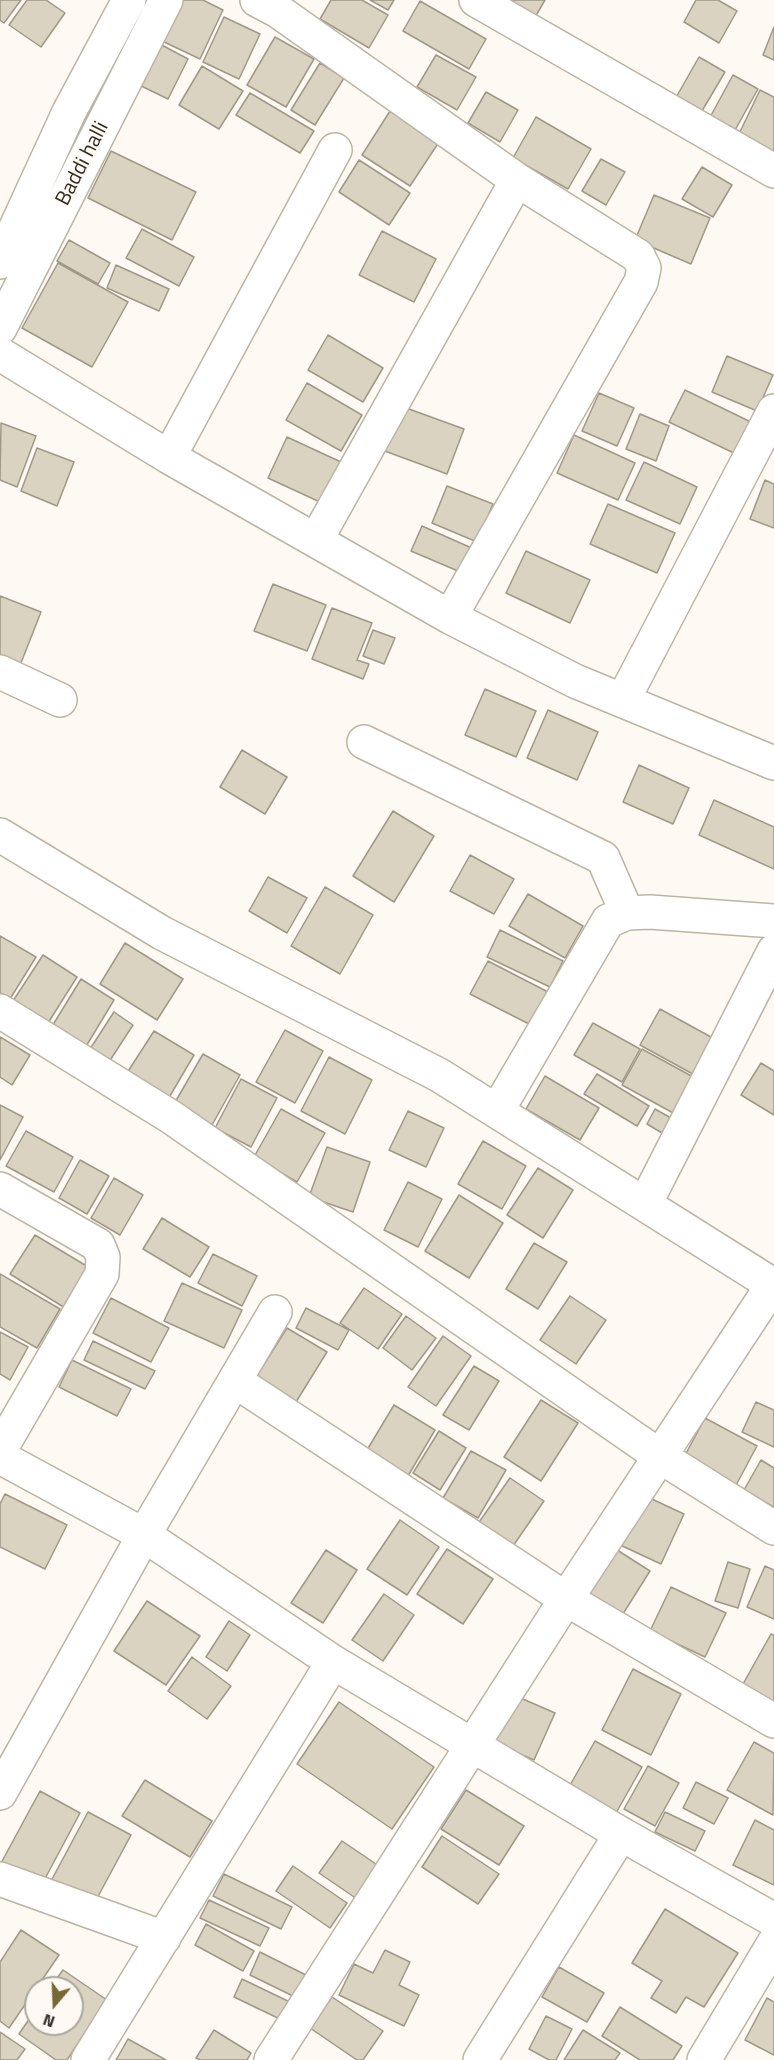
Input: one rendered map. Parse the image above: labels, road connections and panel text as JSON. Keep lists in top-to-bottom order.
{
  "streets": {
    "street": ["Baddi halli"]
  },
  "north": "bottom"
}
